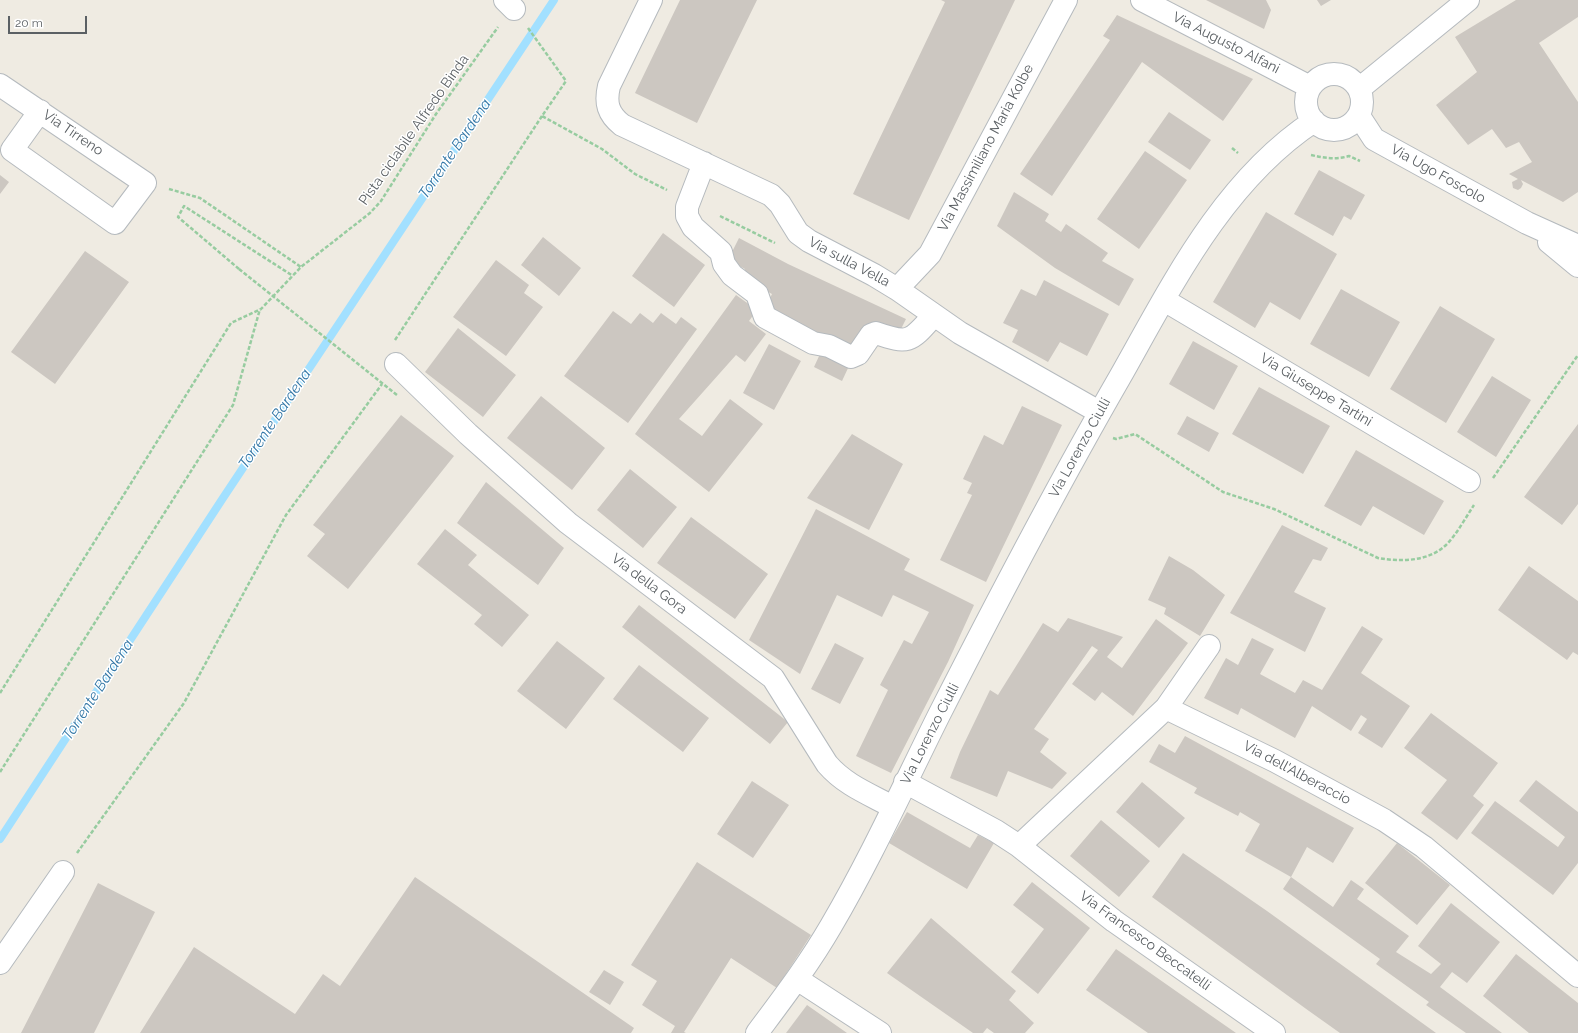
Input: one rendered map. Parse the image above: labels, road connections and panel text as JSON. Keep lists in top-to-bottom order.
{
  "streets": {
    "street": [
      "Via Augusto Alfani",
      "Via Tirreno",
      "Via Massimiliano Maria Kolbe",
      "Via Ugo Foscolo",
      "Via sulla Vella",
      "Via Giuseppe Tartini",
      "Via Lorenzo Ciulli",
      "Via della Gora",
      "Via dell'Alberaccio",
      "Via Francesco Beccatelli"
    ],
    "path": ["Pista ciclabile Alfredo Binda"]
  },
  "crossings": [
    ["Via Augusto Alfani", "Via Ugo Foscolo"],
    ["Via Augusto Alfani", "Via Lorenzo Ciulli"],
    ["Via Massimiliano Maria Kolbe", "Via sulla Vella"],
    ["Via Ugo Foscolo", "Via Lorenzo Ciulli"],
    ["Via sulla Vella", "Via Lorenzo Ciulli"],
    ["Via Giuseppe Tartini", "Via Lorenzo Ciulli"],
    ["Via Lorenzo Ciulli", "Via della Gora"],
    ["Via Lorenzo Ciulli", "Via Francesco Beccatelli"]
  ],
  "water": ["Torrente Bardena"],
  "scale_bar": "20 m"
}
